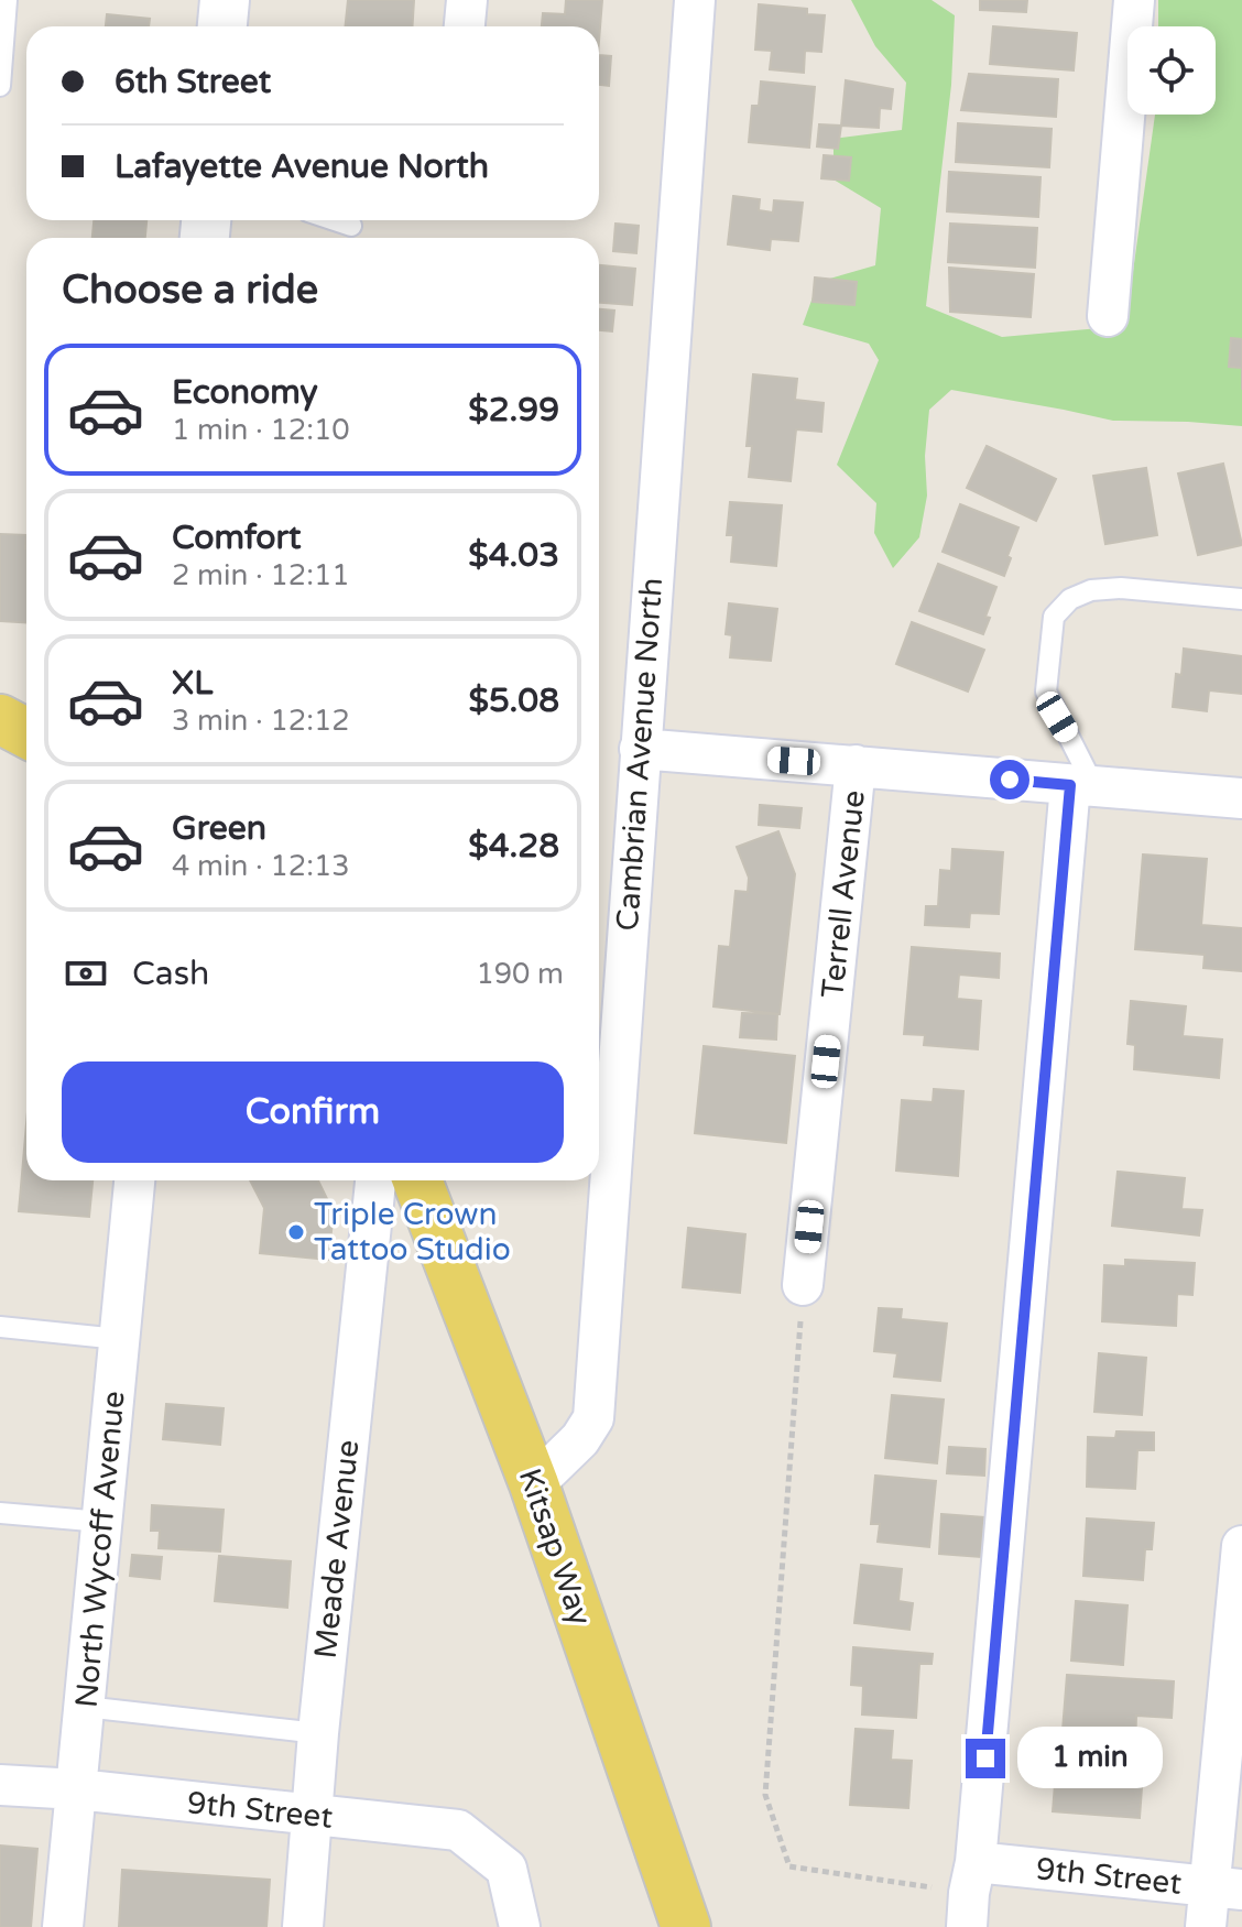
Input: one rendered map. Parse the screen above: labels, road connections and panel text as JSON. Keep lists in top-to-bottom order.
{
  "streets": {
    "main road": ["Kitsap Way"],
    "street": [
      "Cambrian Avenue North",
      "Terrell Avenue",
      "North Wycoff Avenue",
      "Meade Avenue",
      "9th Street"
    ]
  },
  "crossings": [
    ["Cambrian Avenue North", "Kitsap Way"],
    ["North Wycoff Avenue", "9th Street"],
    ["Meade Avenue", "9th Street"]
  ],
  "places": ["Triple Crown Tattoo Studio"],
  "page": {
    "banner": ["6th Street", "Lafayette Avenue North"],
    "heading": "Choose a ride",
    "list": [
      {
        "name": "Economy",
        "note": "1 min · 12:10",
        "value": "$2.99"
      },
      {
        "name": "Comfort",
        "note": "2 min · 12:11",
        "value": "$4.03"
      },
      {
        "name": "XL",
        "note": "3 min · 12:12",
        "value": "$5.08"
      },
      {
        "name": "Green",
        "note": "4 min · 12:13",
        "value": "$4.28"
      }
    ],
    "pay": ["Cash", "190 m"],
    "buttons": "Confirm",
    "bubble": "1 min"
  }
}
